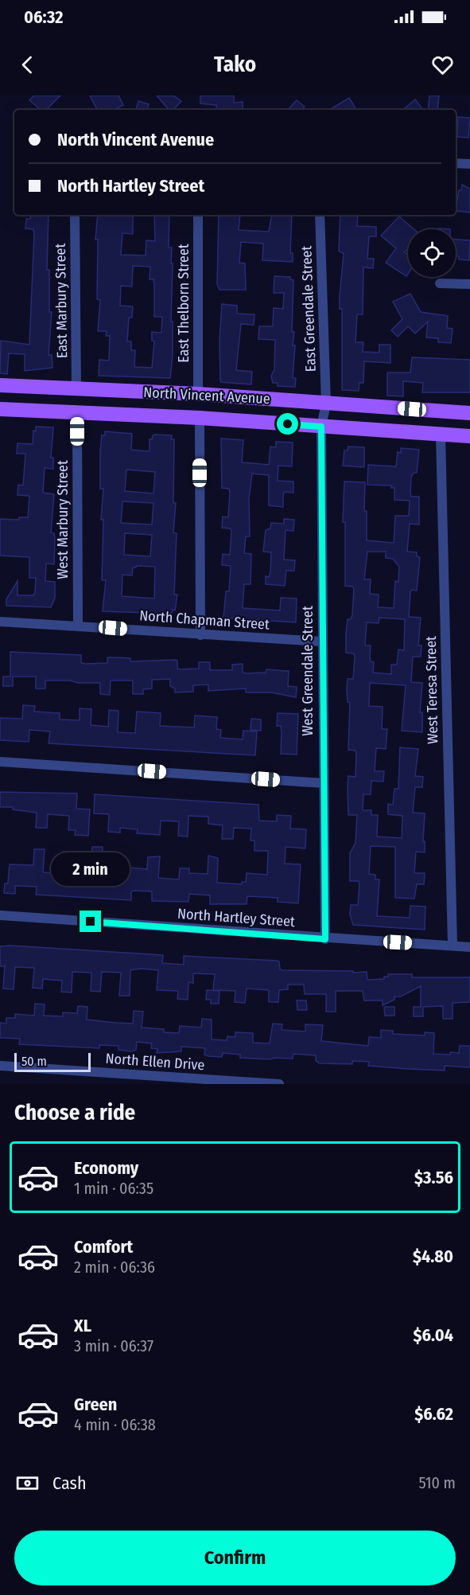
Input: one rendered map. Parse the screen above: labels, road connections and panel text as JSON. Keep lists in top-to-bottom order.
{
  "streets": {
    "main road": ["North Vincent Avenue"],
    "street": [
      "East Marbury Street",
      "East Thelborn Street",
      "East Greendale Street",
      "West Marbury Street",
      "North Chapman Street",
      "West Greendale Street",
      "West Teresa Street",
      "North Hartley Street",
      "North Ellen Drive"
    ]
  },
  "crossings": [
    ["East Marbury Street", "North Vincent Avenue"],
    ["East Thelborn Street", "North Vincent Avenue"],
    ["East Greendale Street", "North Vincent Avenue"],
    ["East Greendale Street", "West Greendale Street"],
    ["North Vincent Avenue", "West Marbury Street"],
    ["North Vincent Avenue", "West Greendale Street"],
    ["North Vincent Avenue", "West Teresa Street"],
    ["West Marbury Street", "North Chapman Street"],
    ["North Chapman Street", "West Greendale Street"],
    ["West Greendale Street", "North Hartley Street"],
    ["West Teresa Street", "North Hartley Street"]
  ],
  "scale_bar": "50 m",
  "page": {
    "status": "06:32",
    "header": "Tako",
    "banner": ["North Vincent Avenue", "North Hartley Street"],
    "bubble": "2 min",
    "scale": "50 m",
    "heading": "Choose a ride",
    "list": [
      {
        "name": "Economy",
        "note": "1 min · 06:35",
        "value": "$3.56"
      },
      {
        "name": "Comfort",
        "note": "2 min · 06:36",
        "value": "$4.80"
      },
      {
        "name": "XL",
        "note": "3 min · 06:37",
        "value": "$6.04"
      },
      {
        "name": "Green",
        "note": "4 min · 06:38",
        "value": "$6.62"
      }
    ],
    "pay": ["Cash", "510 m"],
    "buttons": "Confirm"
  }
}
